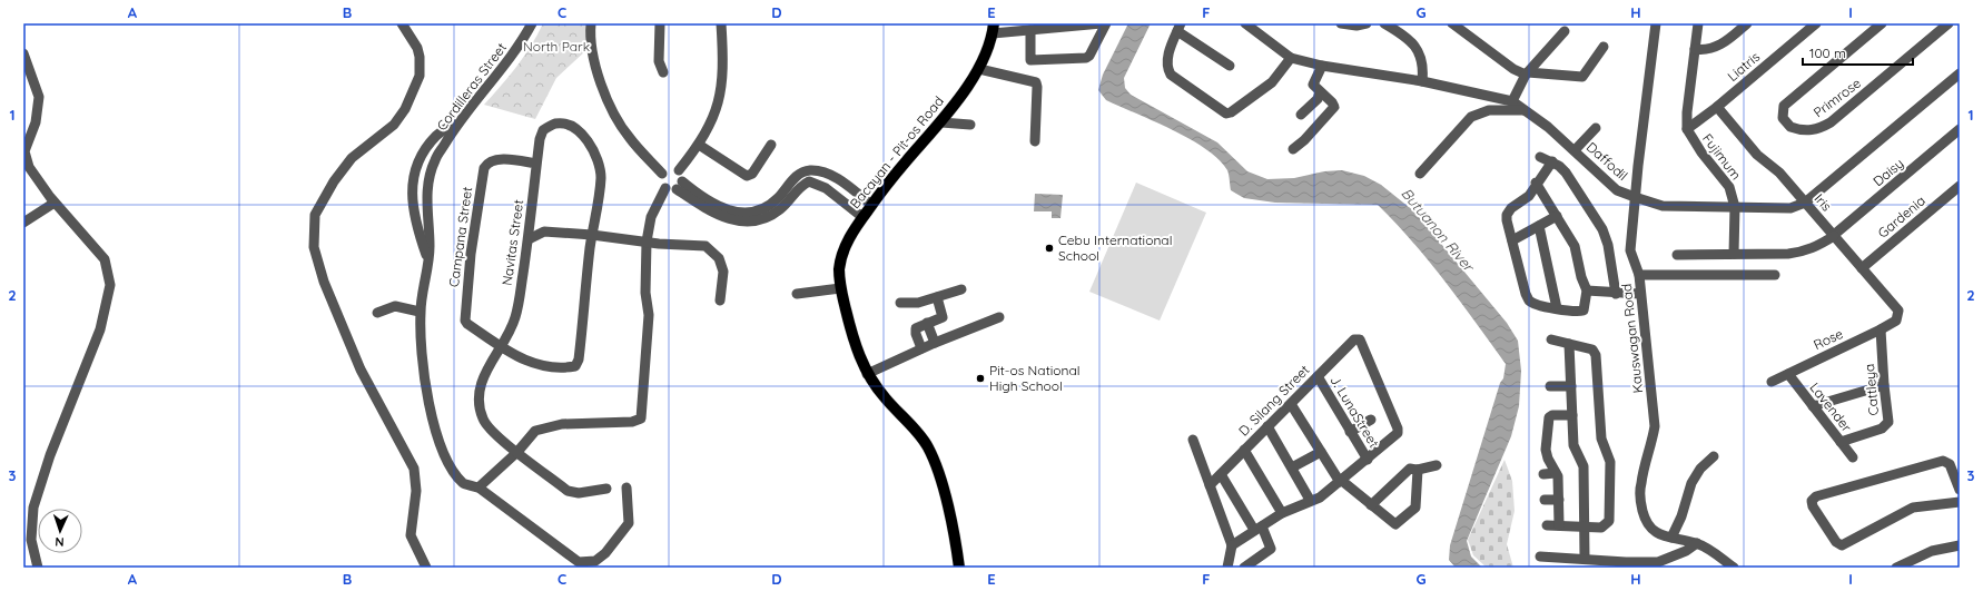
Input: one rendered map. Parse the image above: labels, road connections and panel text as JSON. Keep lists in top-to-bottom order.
{
  "streets": {
    "main road": ["Bacayan - Pit-os Road"],
    "street": [
      "Liatris",
      "Cordilleras Street",
      "Primrose",
      "Fujimum",
      "Daffodil",
      "Daisy",
      "Iris",
      "Gardenia",
      "Campana Street",
      "Navitas Street",
      "Kauswagan Road",
      "Rose",
      "Cattleya",
      "D. Silang Street",
      "Lavender",
      "J. LunaStreet"
    ]
  },
  "crossings": [
    ["Liatris", "Fujimum"],
    ["Liatris", "Iris"],
    ["Fujimum", "Daffodil"],
    ["Fujimum", "Daisy"],
    ["Daffodil", "Iris"],
    ["Daffodil", "Kauswagan Road"],
    ["Daisy", "Iris"],
    ["Iris", "Gardenia"],
    ["Iris", "Rose"],
    ["Campana Street", "Navitas Street"],
    ["Rose", "Cattleya"],
    ["Rose", "Lavender"],
    ["Cattleya", "Lavender"],
    ["D. Silang Street", "J. LunaStreet"]
  ],
  "water": ["Butuanon River"],
  "parks": ["North Park"],
  "places": ["Cebu International School", "Pit-os National High School"],
  "scale_bar": "100 m",
  "north": "bottom",
  "grid": {
    "columns": [
      "A",
      "B",
      "C",
      "D",
      "E",
      "F",
      "G",
      "H",
      "I"
    ],
    "rows": ["1", "2", "3"]
  }
}
